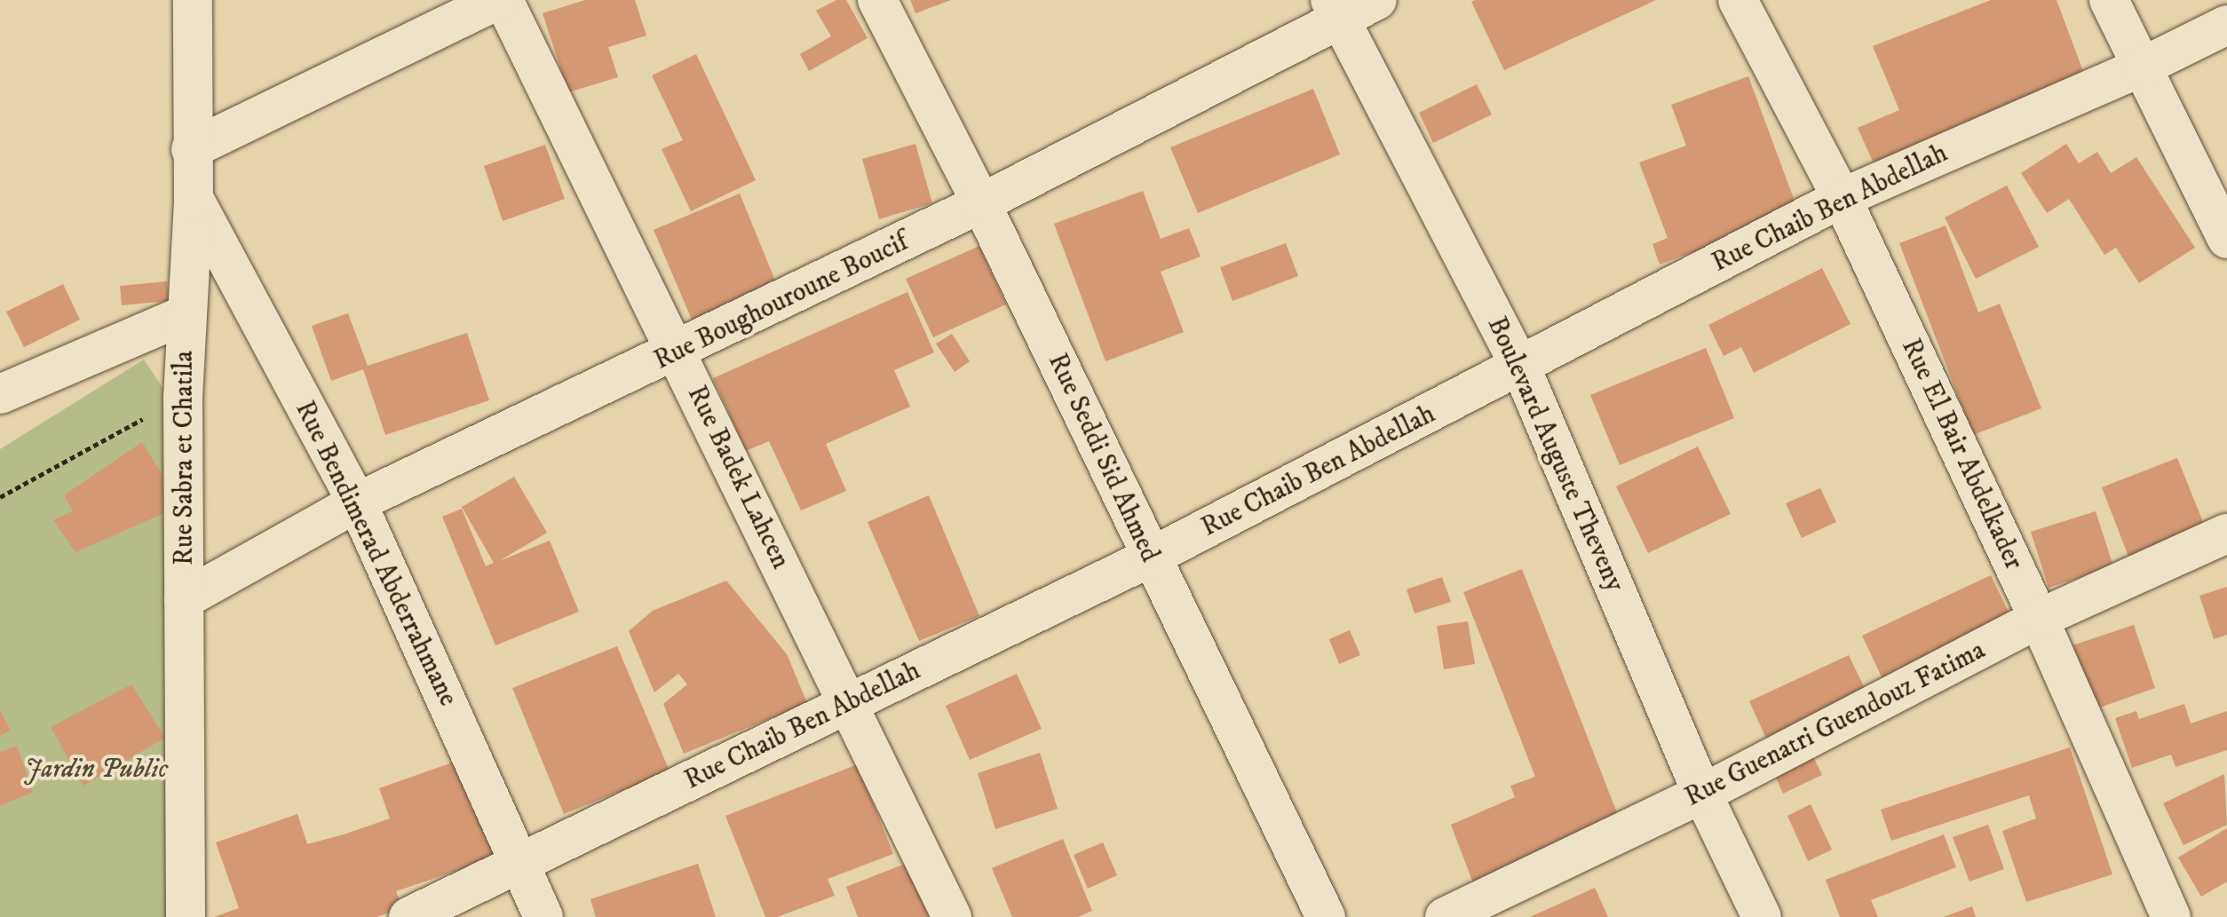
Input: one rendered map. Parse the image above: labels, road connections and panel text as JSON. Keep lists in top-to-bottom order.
{
  "streets": {
    "street": [
      "Rue Chaib Ben Abdellah",
      "Rue Boughouroune Boucif",
      "Boulevard Auguste Theveny",
      "Rue El Bair Abdelkader",
      "Rue Sabra et Chatila",
      "Rue Seddi Sid Ahmed",
      "Rue Badek Lahcen",
      "Rue Bendimerad Abderrahmane",
      "Rue Guenatri Guendouz Fatima"
    ]
  },
  "crossings": [
    ["Rue Chaib Ben Abdellah", "Boulevard Auguste Theveny"],
    ["Rue Chaib Ben Abdellah", "Rue El Bair Abdelkader"],
    ["Rue Chaib Ben Abdellah", "Rue Seddi Sid Ahmed"],
    ["Rue Chaib Ben Abdellah", "Rue Badek Lahcen"],
    ["Rue Chaib Ben Abdellah", "Rue Bendimerad Abderrahmane"],
    ["Rue Boughouroune Boucif", "Boulevard Auguste Theveny"],
    ["Rue Boughouroune Boucif", "Rue Sabra et Chatila"],
    ["Rue Boughouroune Boucif", "Rue Seddi Sid Ahmed"],
    ["Rue Boughouroune Boucif", "Rue Badek Lahcen"],
    ["Rue Boughouroune Boucif", "Rue Bendimerad Abderrahmane"],
    ["Boulevard Auguste Theveny", "Rue Guenatri Guendouz Fatima"],
    ["Rue El Bair Abdelkader", "Rue Guenatri Guendouz Fatima"],
    ["Rue Sabra et Chatila", "Rue Bendimerad Abderrahmane"]
  ],
  "parks": ["Jardin Public"]
}
